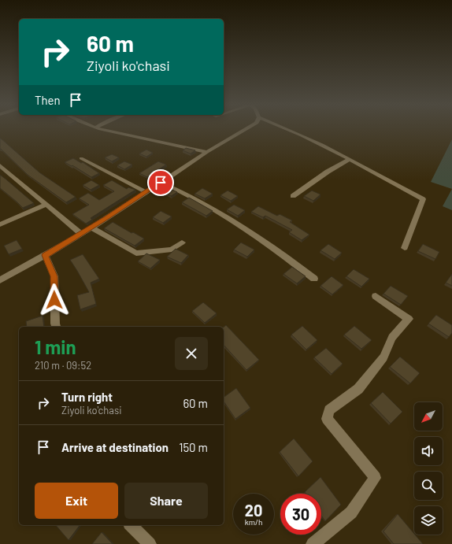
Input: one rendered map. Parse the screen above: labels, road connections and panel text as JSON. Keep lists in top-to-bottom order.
{
  "north": "bottom left",
  "page": {
    "turn": ["60 m", "Ziyoli ko'chasi"],
    "then": "Then",
    "heading": ["1 min", "210 m · 09:52"],
    "list": [
      {
        "name": "Turn right",
        "note": "Ziyoli ko'chasi",
        "value": "60 m"
      },
      {
        "name": "Arrive at destination",
        "value": "150 m"
      }
    ],
    "buttons": ["Exit", "Share"],
    "speed": "20 km/h",
    "limit": "30"
  }
}
